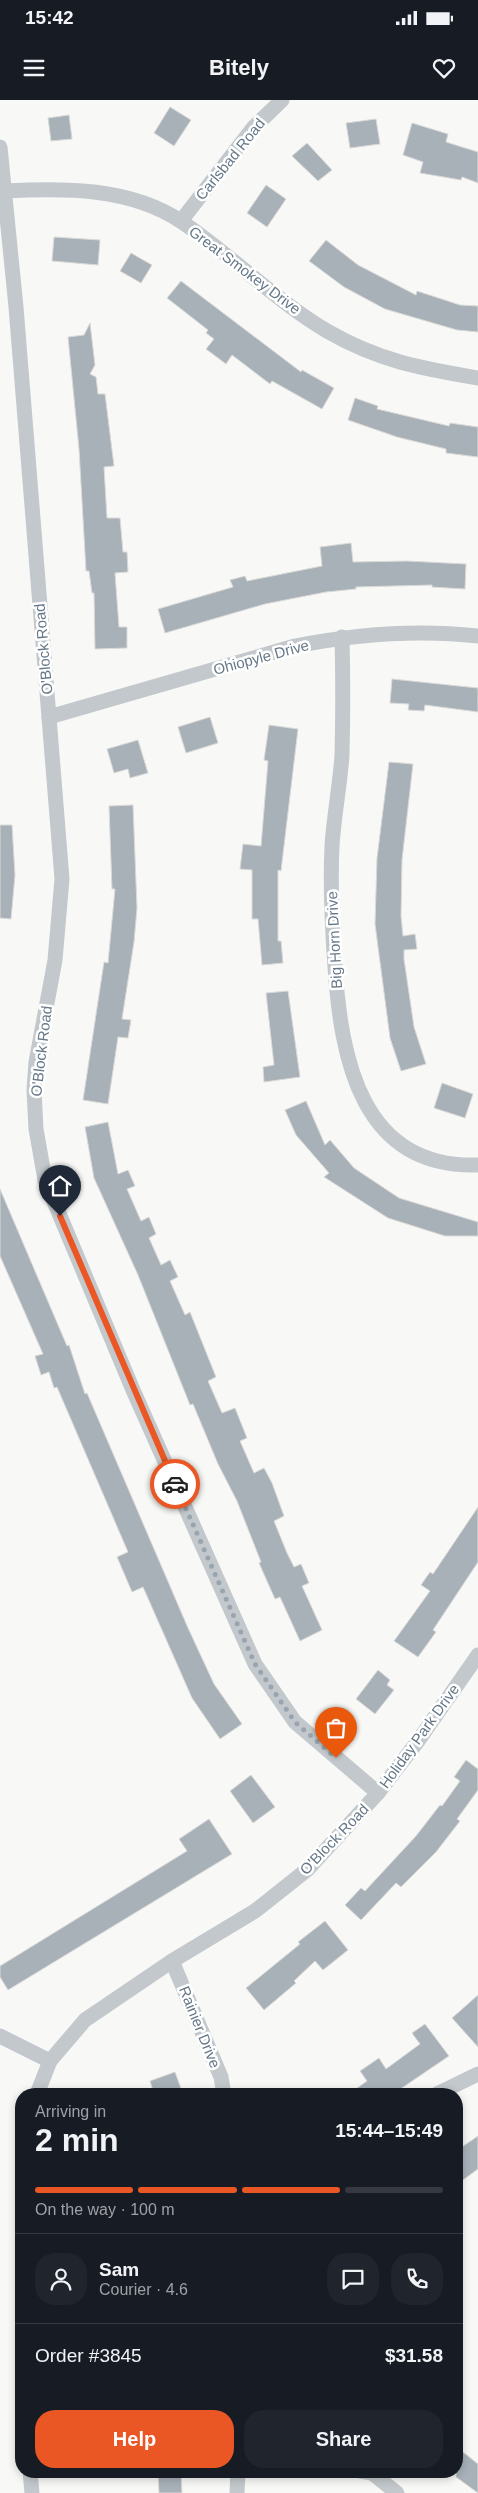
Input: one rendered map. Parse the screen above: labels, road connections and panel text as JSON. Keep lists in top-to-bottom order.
{
  "streets": {
    "street": [
      "Carlsbad Road",
      "Great Smokey Drive",
      "O'Block Road",
      "Ohiopyle Drive",
      "Big Horn Drive",
      "Holiday Park Drive",
      "Rainier Drive"
    ]
  },
  "crossings": [
    ["Carlsbad Road", "Great Smokey Drive"],
    ["Great Smokey Drive", "O'Block Road"],
    ["O'Block Road", "Ohiopyle Drive"],
    ["O'Block Road", "Holiday Park Drive"],
    ["O'Block Road", "Rainier Drive"],
    ["Ohiopyle Drive", "Big Horn Drive"]
  ],
  "page": {
    "status": "15:42",
    "header": "Bitely",
    "heading": ["2 min", "Arriving in", "15:44–15:49"],
    "panel": [
      "Sam",
      "Courier · 4.6",
      "Order #3845",
      "$31.58"
    ],
    "bar": "On the way · 100 m",
    "buttons": ["Help", "Share"]
  }
}
